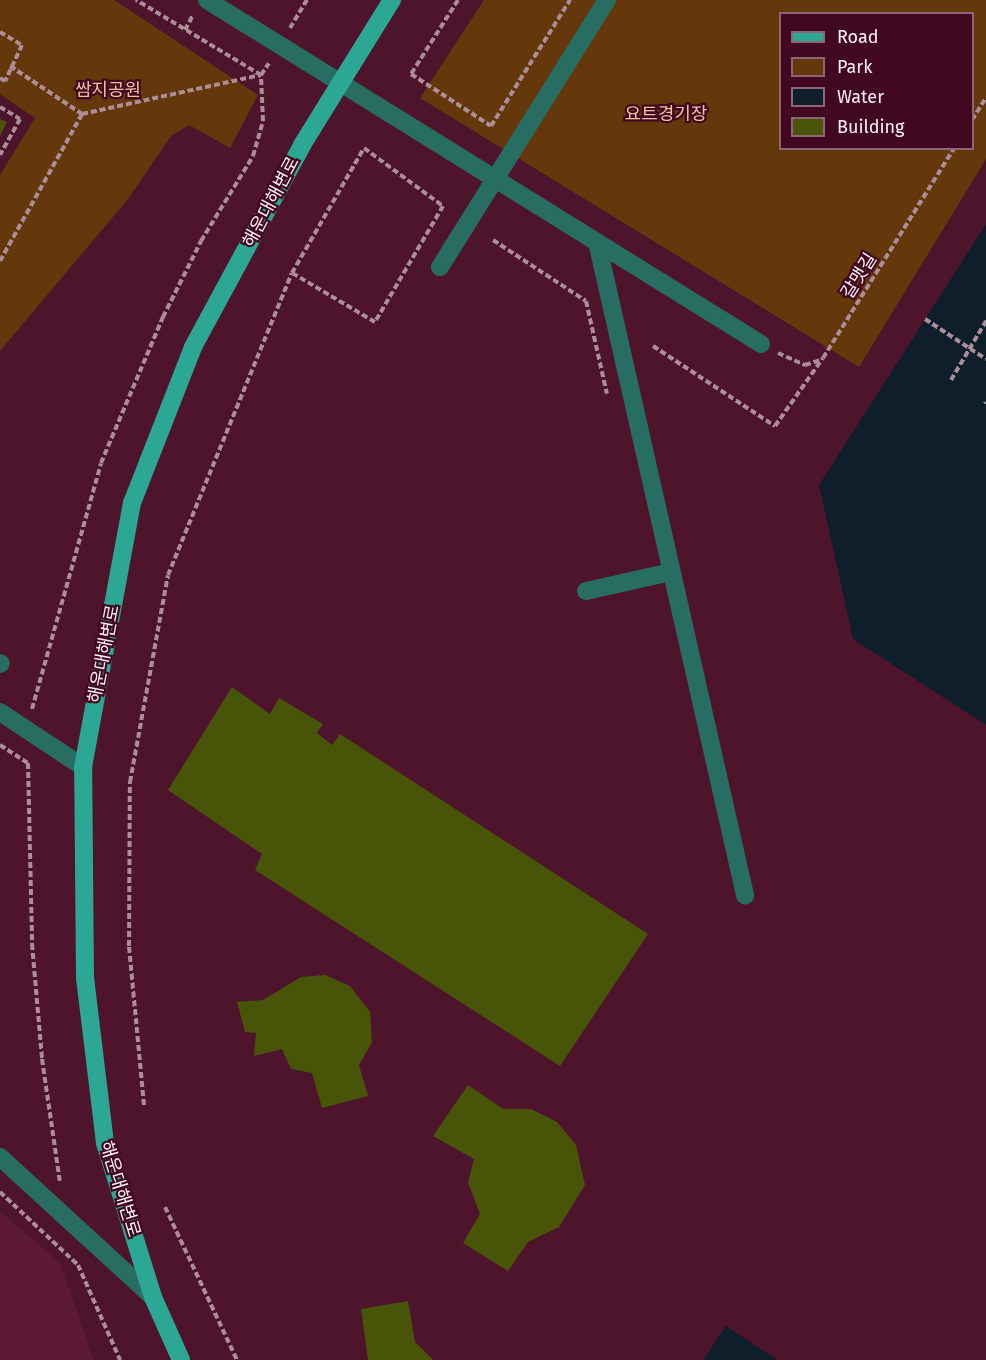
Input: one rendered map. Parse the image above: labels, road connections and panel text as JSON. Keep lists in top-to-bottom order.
{
  "streets": {
    "main road": ["해운대해변로"],
    "path": ["갈맷길"]
  },
  "parks": ["쌈지공원", "요트경기장"],
  "legend": [
    "Road",
    "Park",
    "Water",
    "Building"
  ]
}
